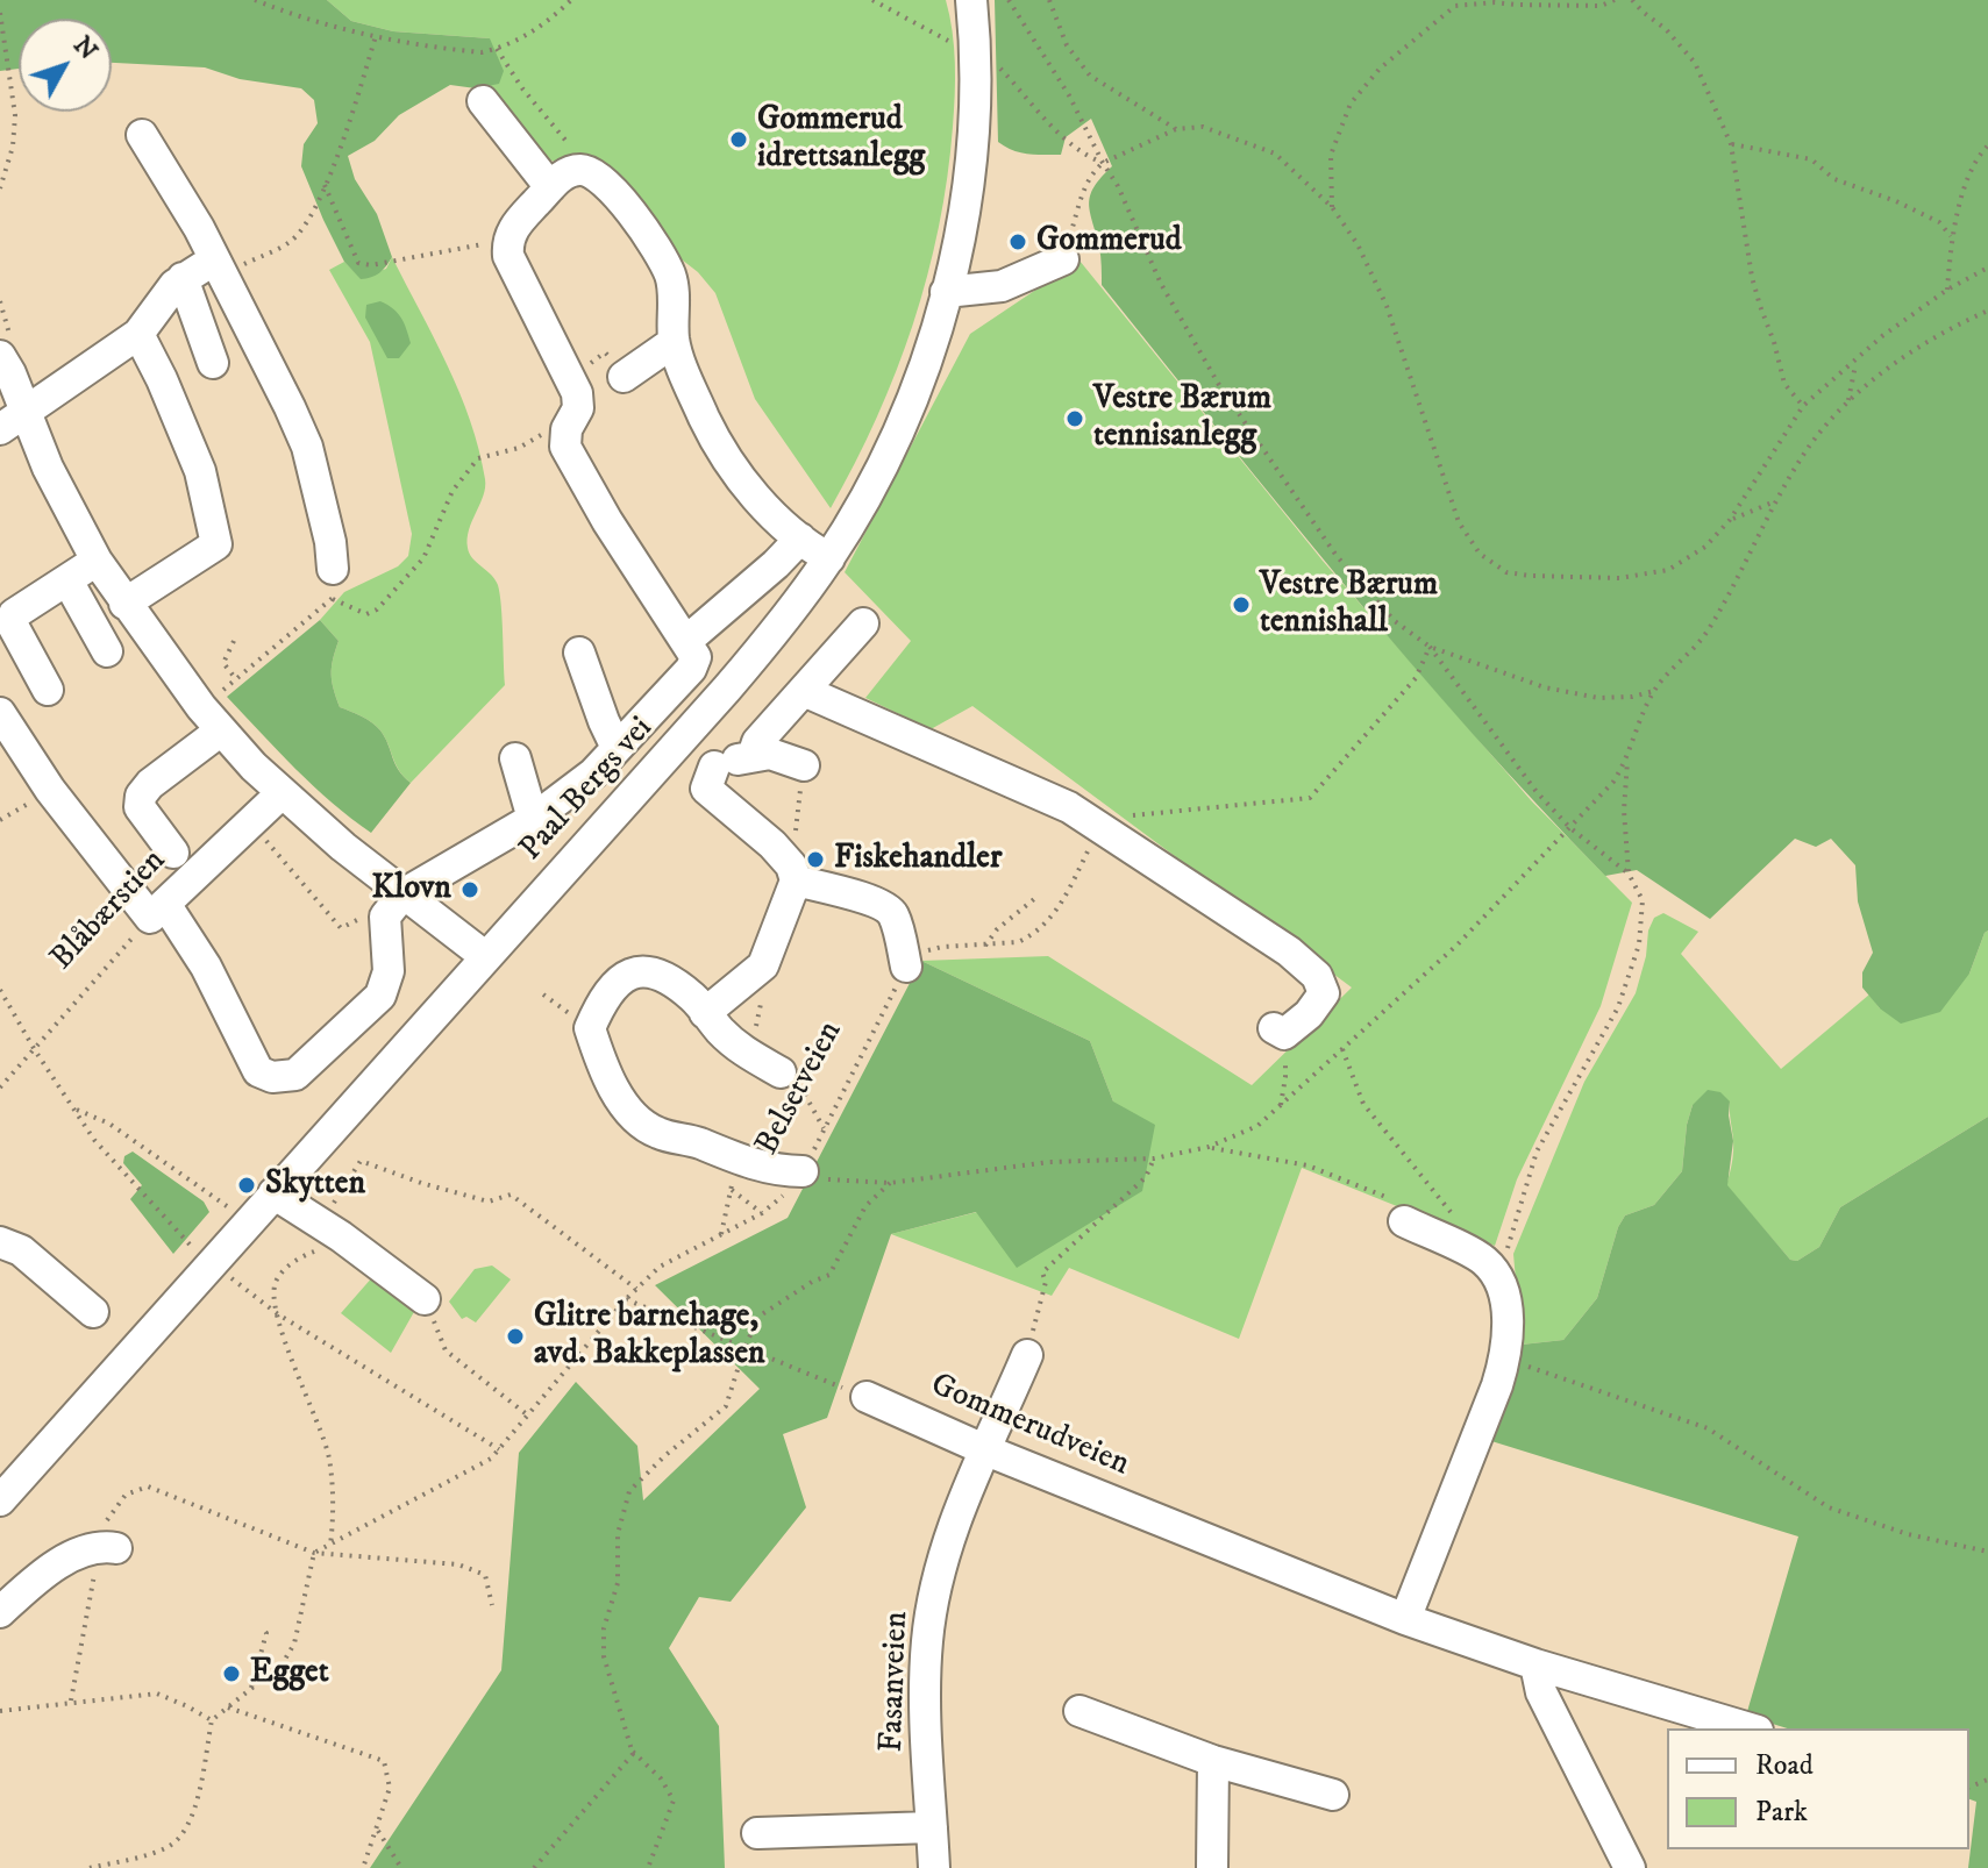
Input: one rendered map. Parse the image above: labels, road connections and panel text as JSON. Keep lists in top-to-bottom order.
{
  "streets": {
    "street": [
      "Paal Bergs vei",
      "Blåbærstien",
      "Gommerudveien",
      "Fasanveien"
    ],
    "path": ["Belsetveien"]
  },
  "crossings": [
    ["Gommerudveien", "Fasanveien"]
  ],
  "places": [
    "Gommerud idrettsanlegg",
    "Gommerud",
    "Vestre Bærum tennisanlegg",
    "Vestre Bærum tennishall",
    "Fiskehandler",
    "Klovn",
    "Skytten",
    "Glitre barnehage, avd. Bakkeplassen",
    "Egget"
  ],
  "legend": ["Road", "Park"],
  "north": "top right"
}
